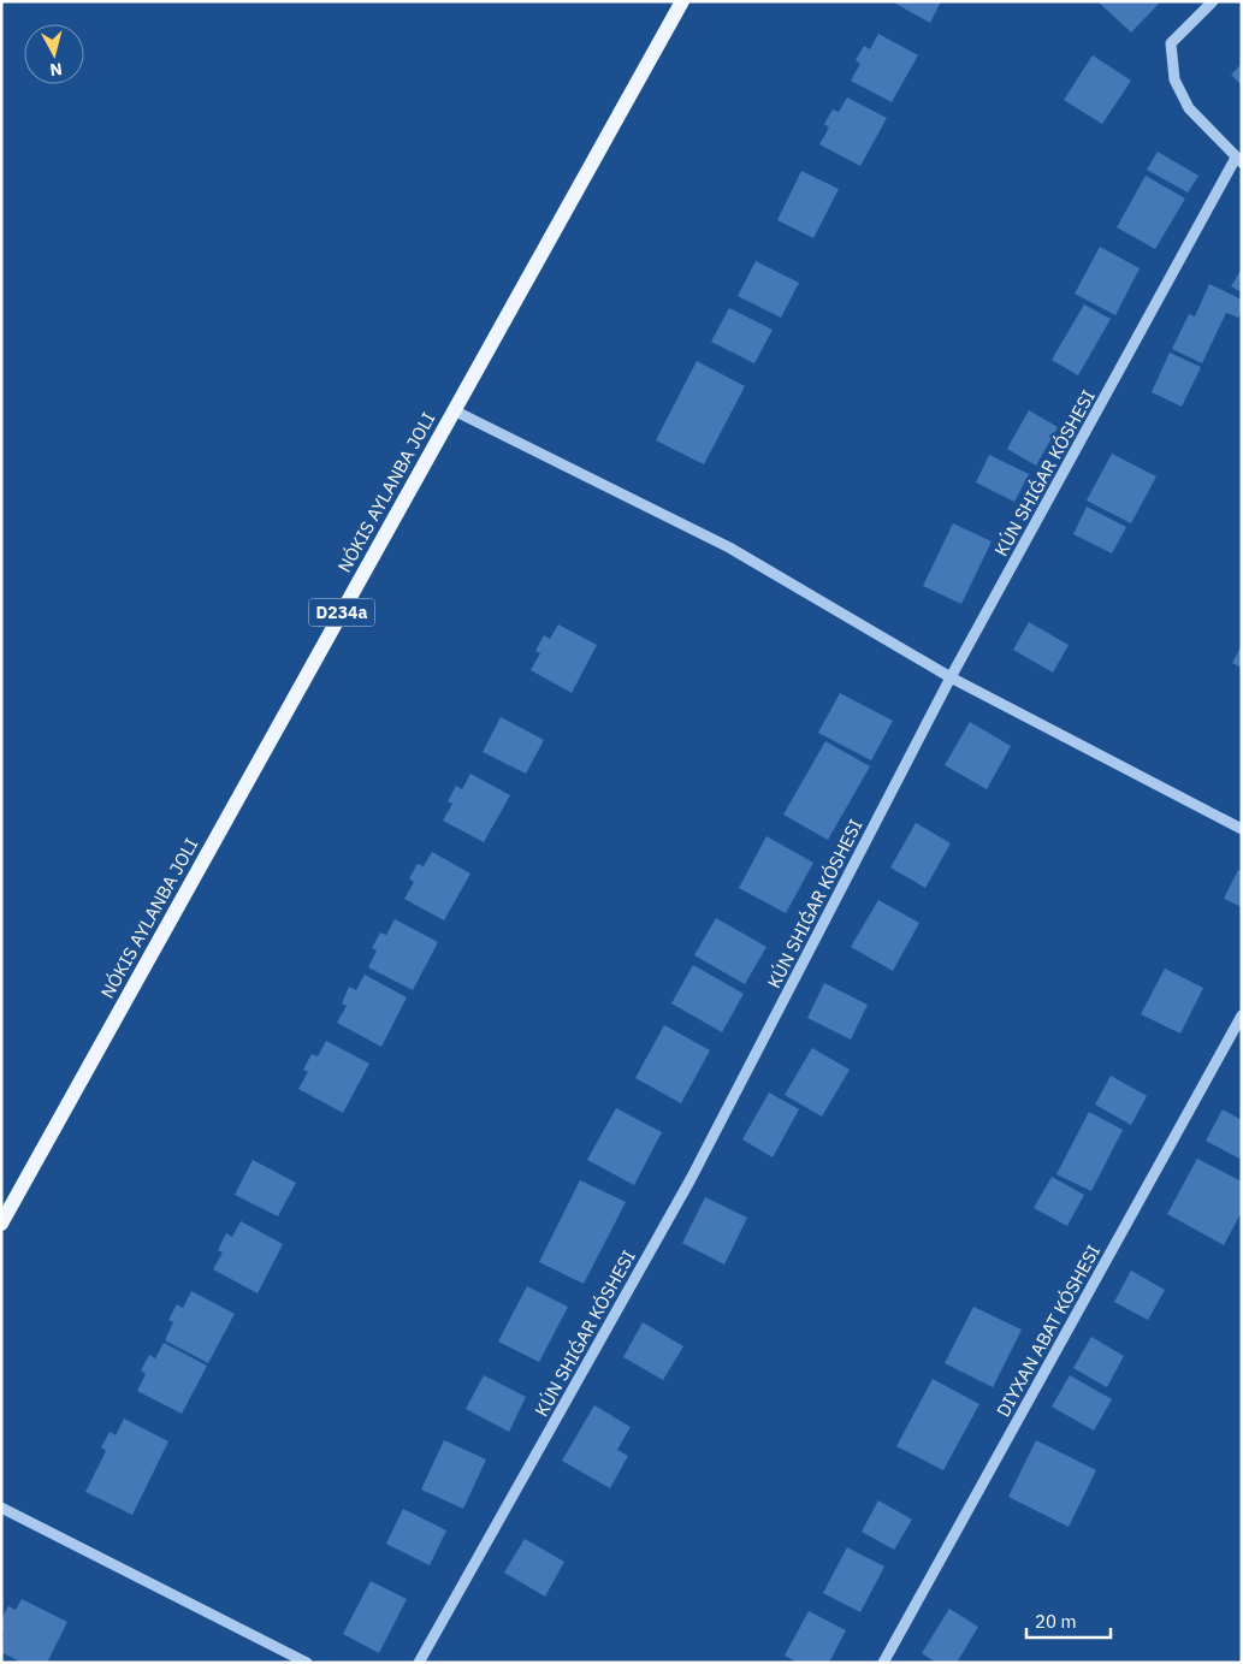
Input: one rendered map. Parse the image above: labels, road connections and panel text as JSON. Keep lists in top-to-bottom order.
{
  "streets": {
    "main road": ["D234a"],
    "street": ["DIYXAN ABAT KÓSHESI"]
  },
  "scale_bar": "20 m",
  "north": "bottom"
}
